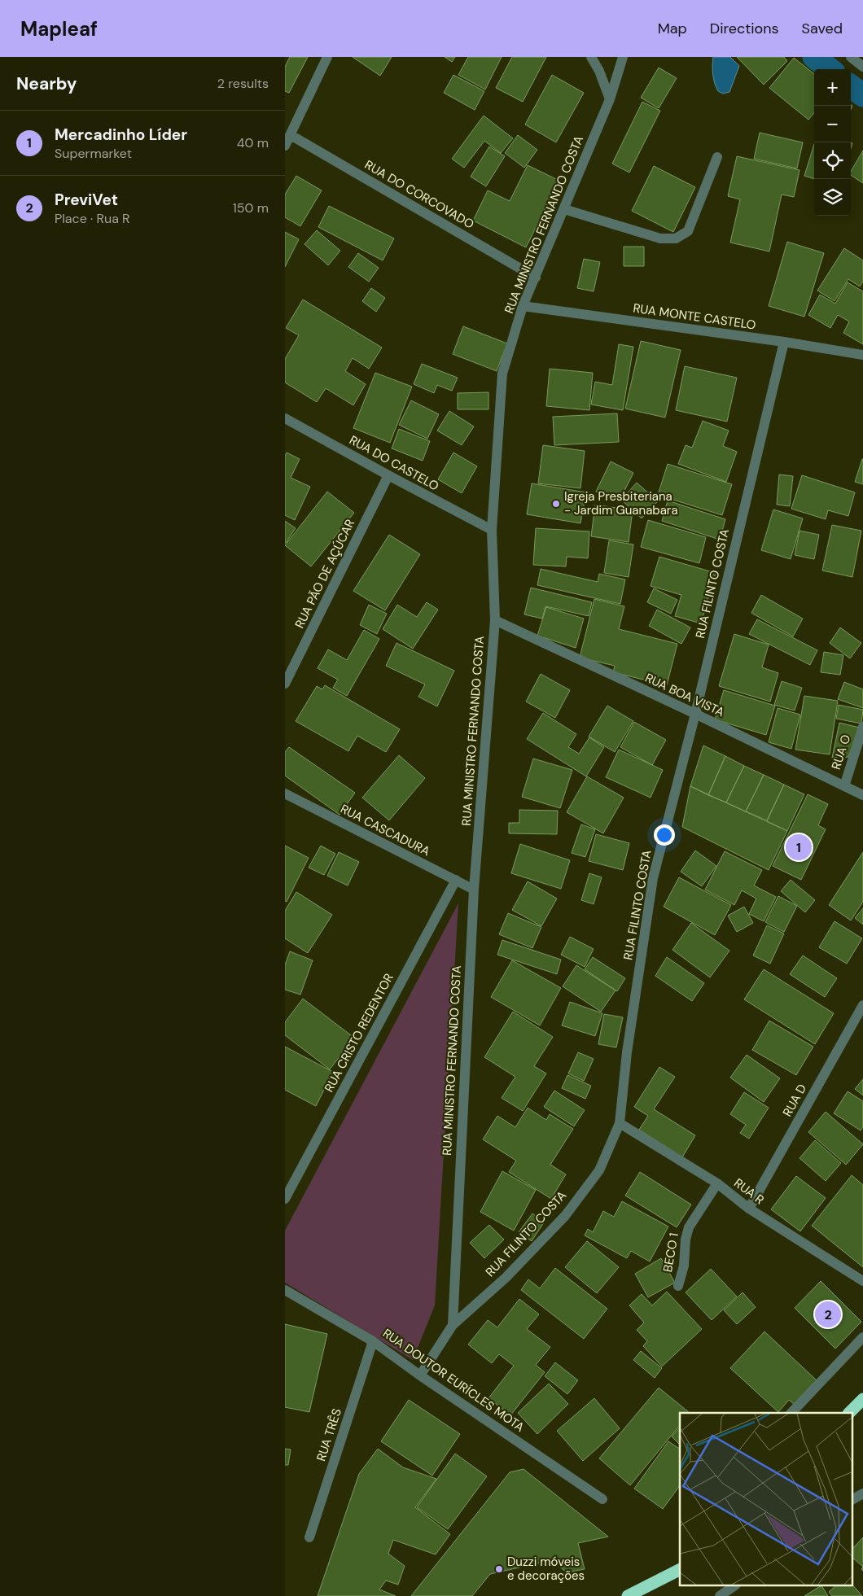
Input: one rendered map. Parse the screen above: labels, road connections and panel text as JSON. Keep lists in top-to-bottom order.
{
  "streets": {
    "street": [
      "RUA DO CORCOVADO",
      "RUA MINISTRO FERNANDO COSTA",
      "RUA MONTE CASTELO",
      "RUA DO CASTELO",
      "RUA PÃO DE AÇÚCAR",
      "RUA FILINTO COSTA",
      "RUA BOA VISTA",
      "RUA O",
      "RUA CASCADURA",
      "RUA CRISTO REDENTOR",
      "RUA D",
      "RUA R",
      "BECO 1",
      "RUA DOUTOR EURÍCLES MOTA",
      "RUA TRÊS"
    ]
  },
  "crossings": [
    ["RUA DO CORCOVADO", "RUA MINISTRO FERNANDO COSTA"],
    ["RUA MINISTRO FERNANDO COSTA", "RUA MONTE CASTELO"],
    ["RUA MINISTRO FERNANDO COSTA", "RUA DO CASTELO"],
    ["RUA MINISTRO FERNANDO COSTA", "RUA FILINTO COSTA"],
    ["RUA MINISTRO FERNANDO COSTA", "RUA BOA VISTA"],
    ["RUA MINISTRO FERNANDO COSTA", "RUA CASCADURA"],
    ["RUA MONTE CASTELO", "RUA FILINTO COSTA"],
    ["RUA DO CASTELO", "RUA PÃO DE AÇÚCAR"],
    ["RUA FILINTO COSTA", "RUA BOA VISTA"],
    ["RUA FILINTO COSTA", "RUA R"],
    ["RUA BOA VISTA", "RUA O"],
    ["RUA CASCADURA", "RUA CRISTO REDENTOR"],
    ["RUA D", "RUA R"],
    ["RUA R", "BECO 1"],
    ["RUA DOUTOR EURÍCLES MOTA", "RUA TRÊS"]
  ],
  "places": ["Igreja Presbiteriana - Jardim Guanabara", "Duzzi móveis e decorações"],
  "page": {
    "header": "Mapleaf",
    "nav": ["Map", "Directions", "Saved"],
    "heading": ["Nearby", "2 results"],
    "map_buttons": ["+", "−"],
    "list": [
      {
        "mark": "1",
        "name": "Mercadinho Líder",
        "note": "Supermarket",
        "value": "40 m"
      },
      {
        "mark": "2",
        "name": "PreviVet",
        "note": "Place · Rua R",
        "value": "150 m"
      }
    ],
    "pins": ["1", "2"]
  }
}
